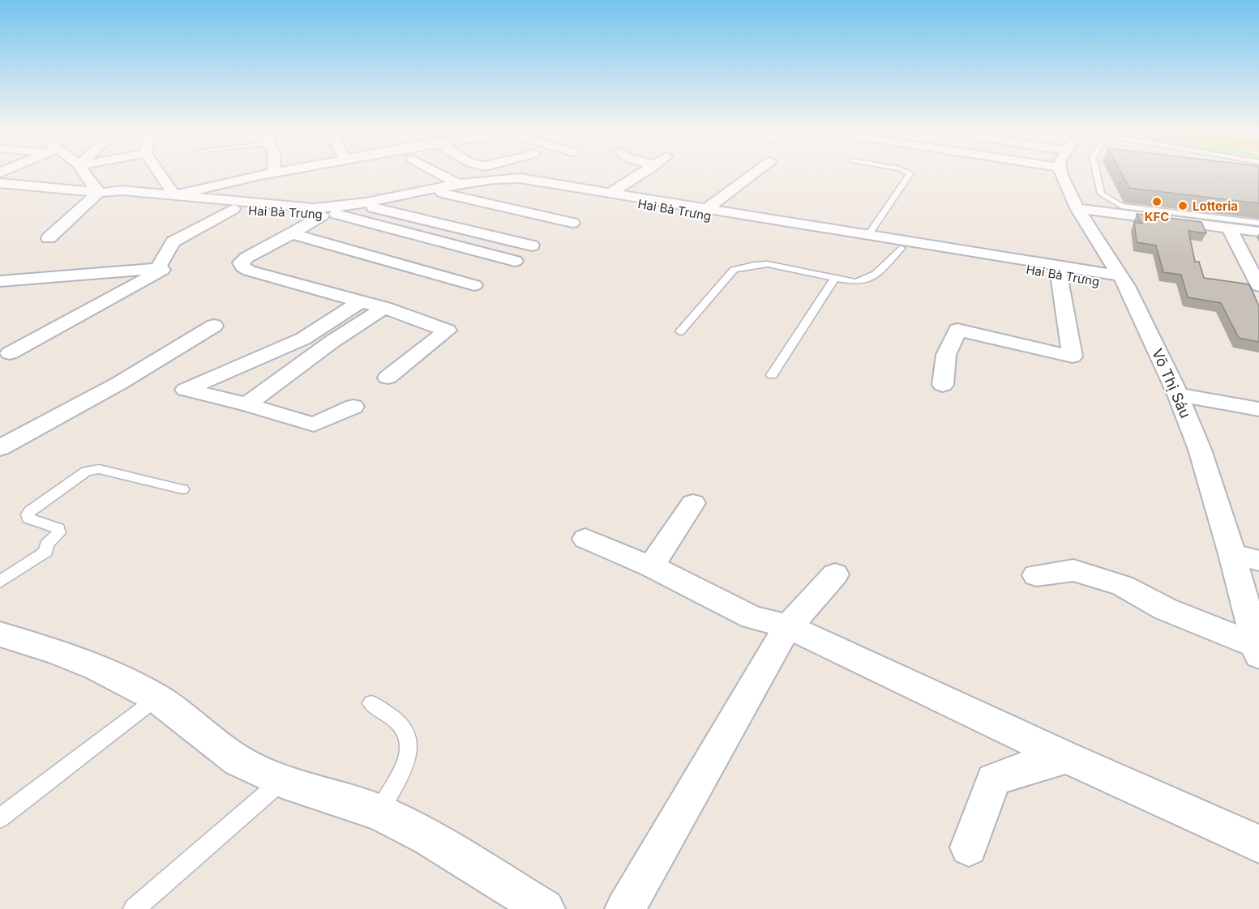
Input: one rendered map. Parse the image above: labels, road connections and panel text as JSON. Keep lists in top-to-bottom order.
{
  "streets": {
    "street": ["Hai Bà Trưng", "Võ Thị Sáu"]
  },
  "crossings": [
    ["Hai Bà Trưng", "Võ Thị Sáu"]
  ],
  "places": ["KFC", "Lotteria"]
}
